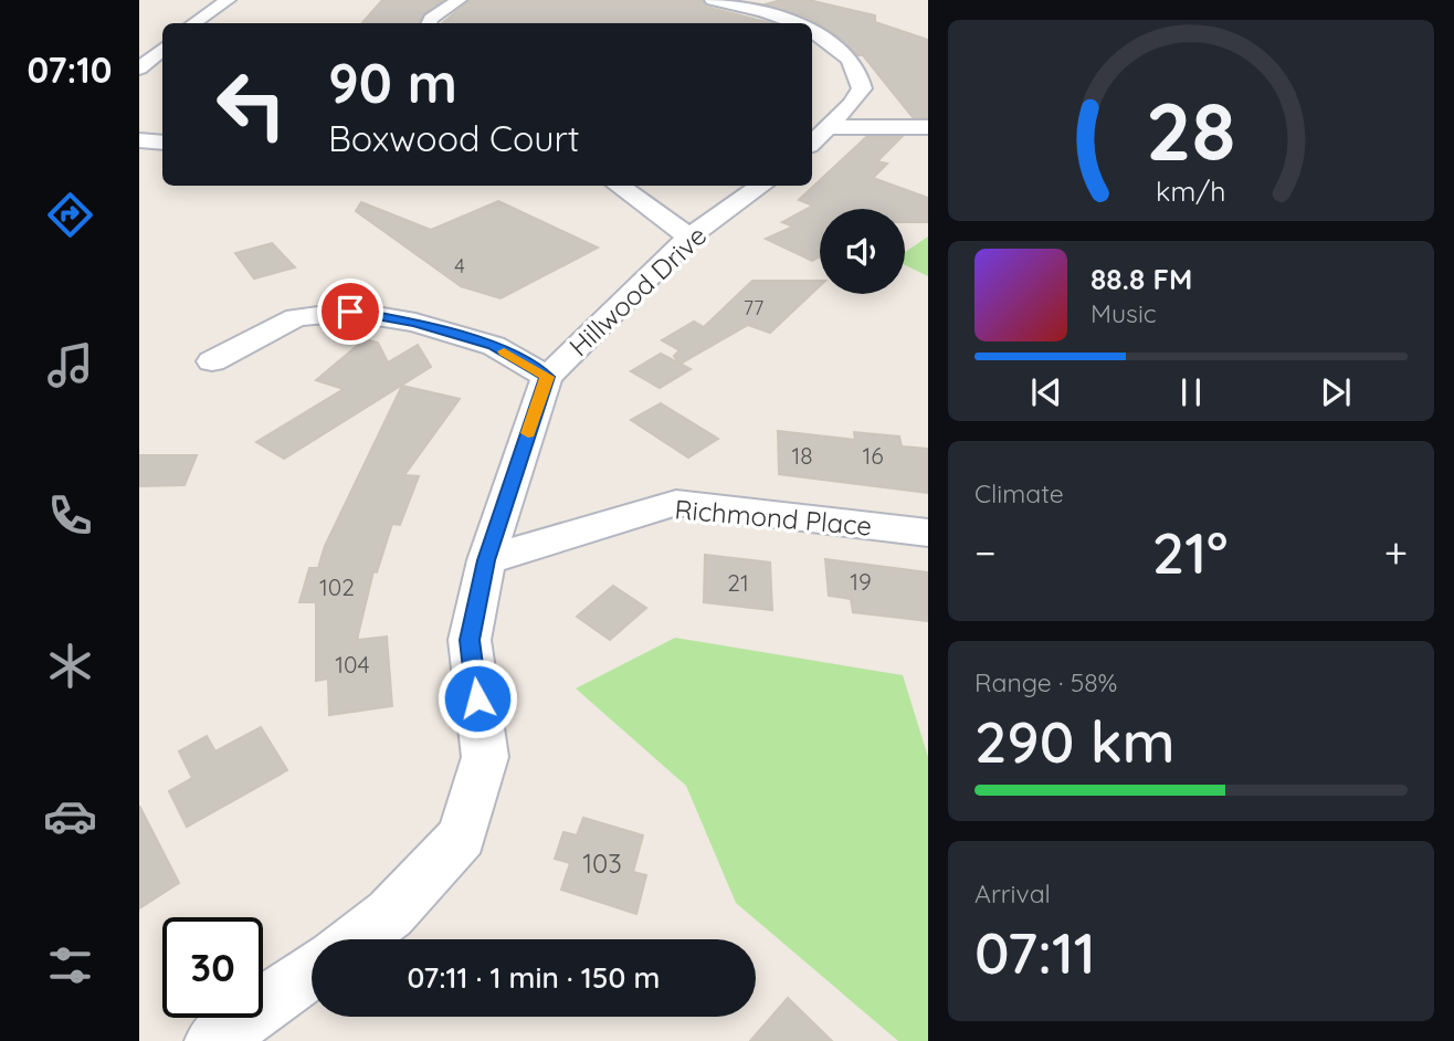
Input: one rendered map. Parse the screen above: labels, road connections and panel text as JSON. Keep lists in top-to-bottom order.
{
  "streets": {
    "street": ["Hillwood Drive", "Richmond Place"]
  },
  "crossings": [
    ["Hillwood Drive", "Richmond Place"]
  ],
  "house_numbers": [
    "4",
    "77",
    "18",
    "16",
    "19",
    "21",
    "102",
    "104",
    "103"
  ],
  "page": {
    "tabs": "07:10",
    "turn": ["90 m", "Boxwood Court"],
    "song": ["88.8 FM", "Music"],
    "tile": [
      "Climate",
      ["Range · 58%", "290 km"],
      ["Arrival", "07:11"]
    ],
    "heat": ["−", "21°", "+"],
    "limit": "30",
    "trip": "07:11 · 1 min · 150 m",
    "gauge": ["28", "km/h"]
  }
}
